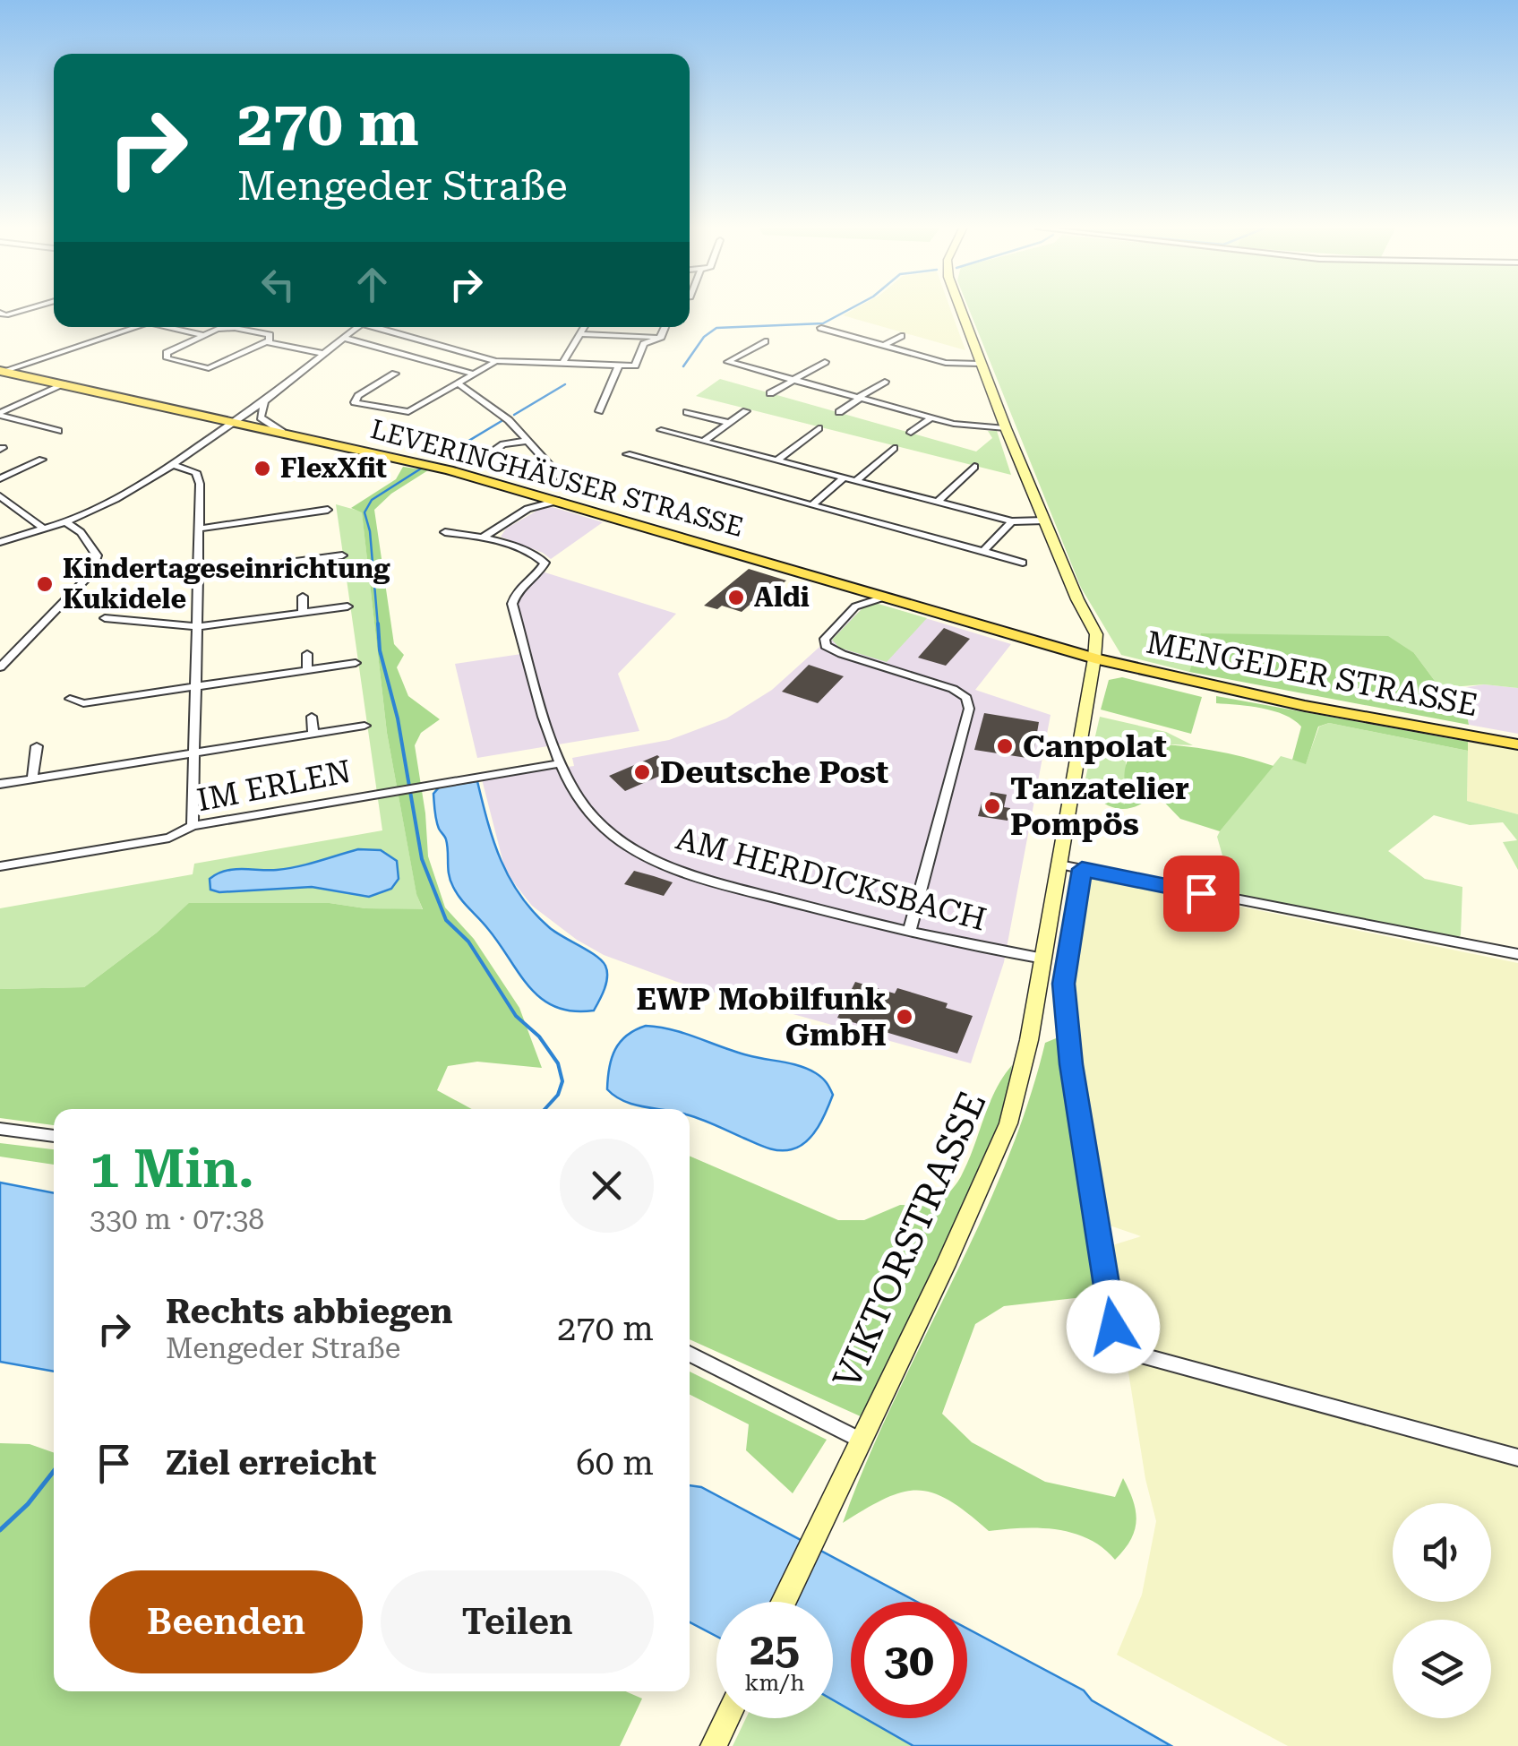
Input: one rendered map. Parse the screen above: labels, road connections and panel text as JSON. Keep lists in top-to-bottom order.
{
  "streets": {
    "main road": ["LEVERINGHÄUSER STRASSE", "MENGEDER STRASSE"],
    "street": ["IM ERLEN", "AM HERDICKSBACH", "VIKTORSTRASSE"]
  },
  "crossings": [
    ["LEVERINGHÄUSER STRASSE", "MENGEDER STRASSE"],
    ["LEVERINGHÄUSER STRASSE", "VIKTORSTRASSE"],
    ["MENGEDER STRASSE", "VIKTORSTRASSE"],
    ["IM ERLEN", "AM HERDICKSBACH"],
    ["AM HERDICKSBACH", "VIKTORSTRASSE"]
  ],
  "places": [
    "FlexXfit",
    "Kindertageseinrichtung Kukidele",
    "Aldi",
    "Canpolat",
    "Deutsche Post",
    "Tanzatelier Pompös",
    "EWP Mobilfunk GmbH"
  ],
  "page": {
    "turn": ["270 m", "Mengeder Straße"],
    "heading": ["1 Min.", "330 m · 07:38"],
    "list": [
      {
        "name": "Rechts abbiegen",
        "note": "Mengeder Straße",
        "value": "270 m"
      },
      {
        "name": "Ziel erreicht",
        "value": "60 m"
      }
    ],
    "buttons": ["Beenden", "Teilen"],
    "speed": "25 km/h",
    "limit": "30"
  }
}
